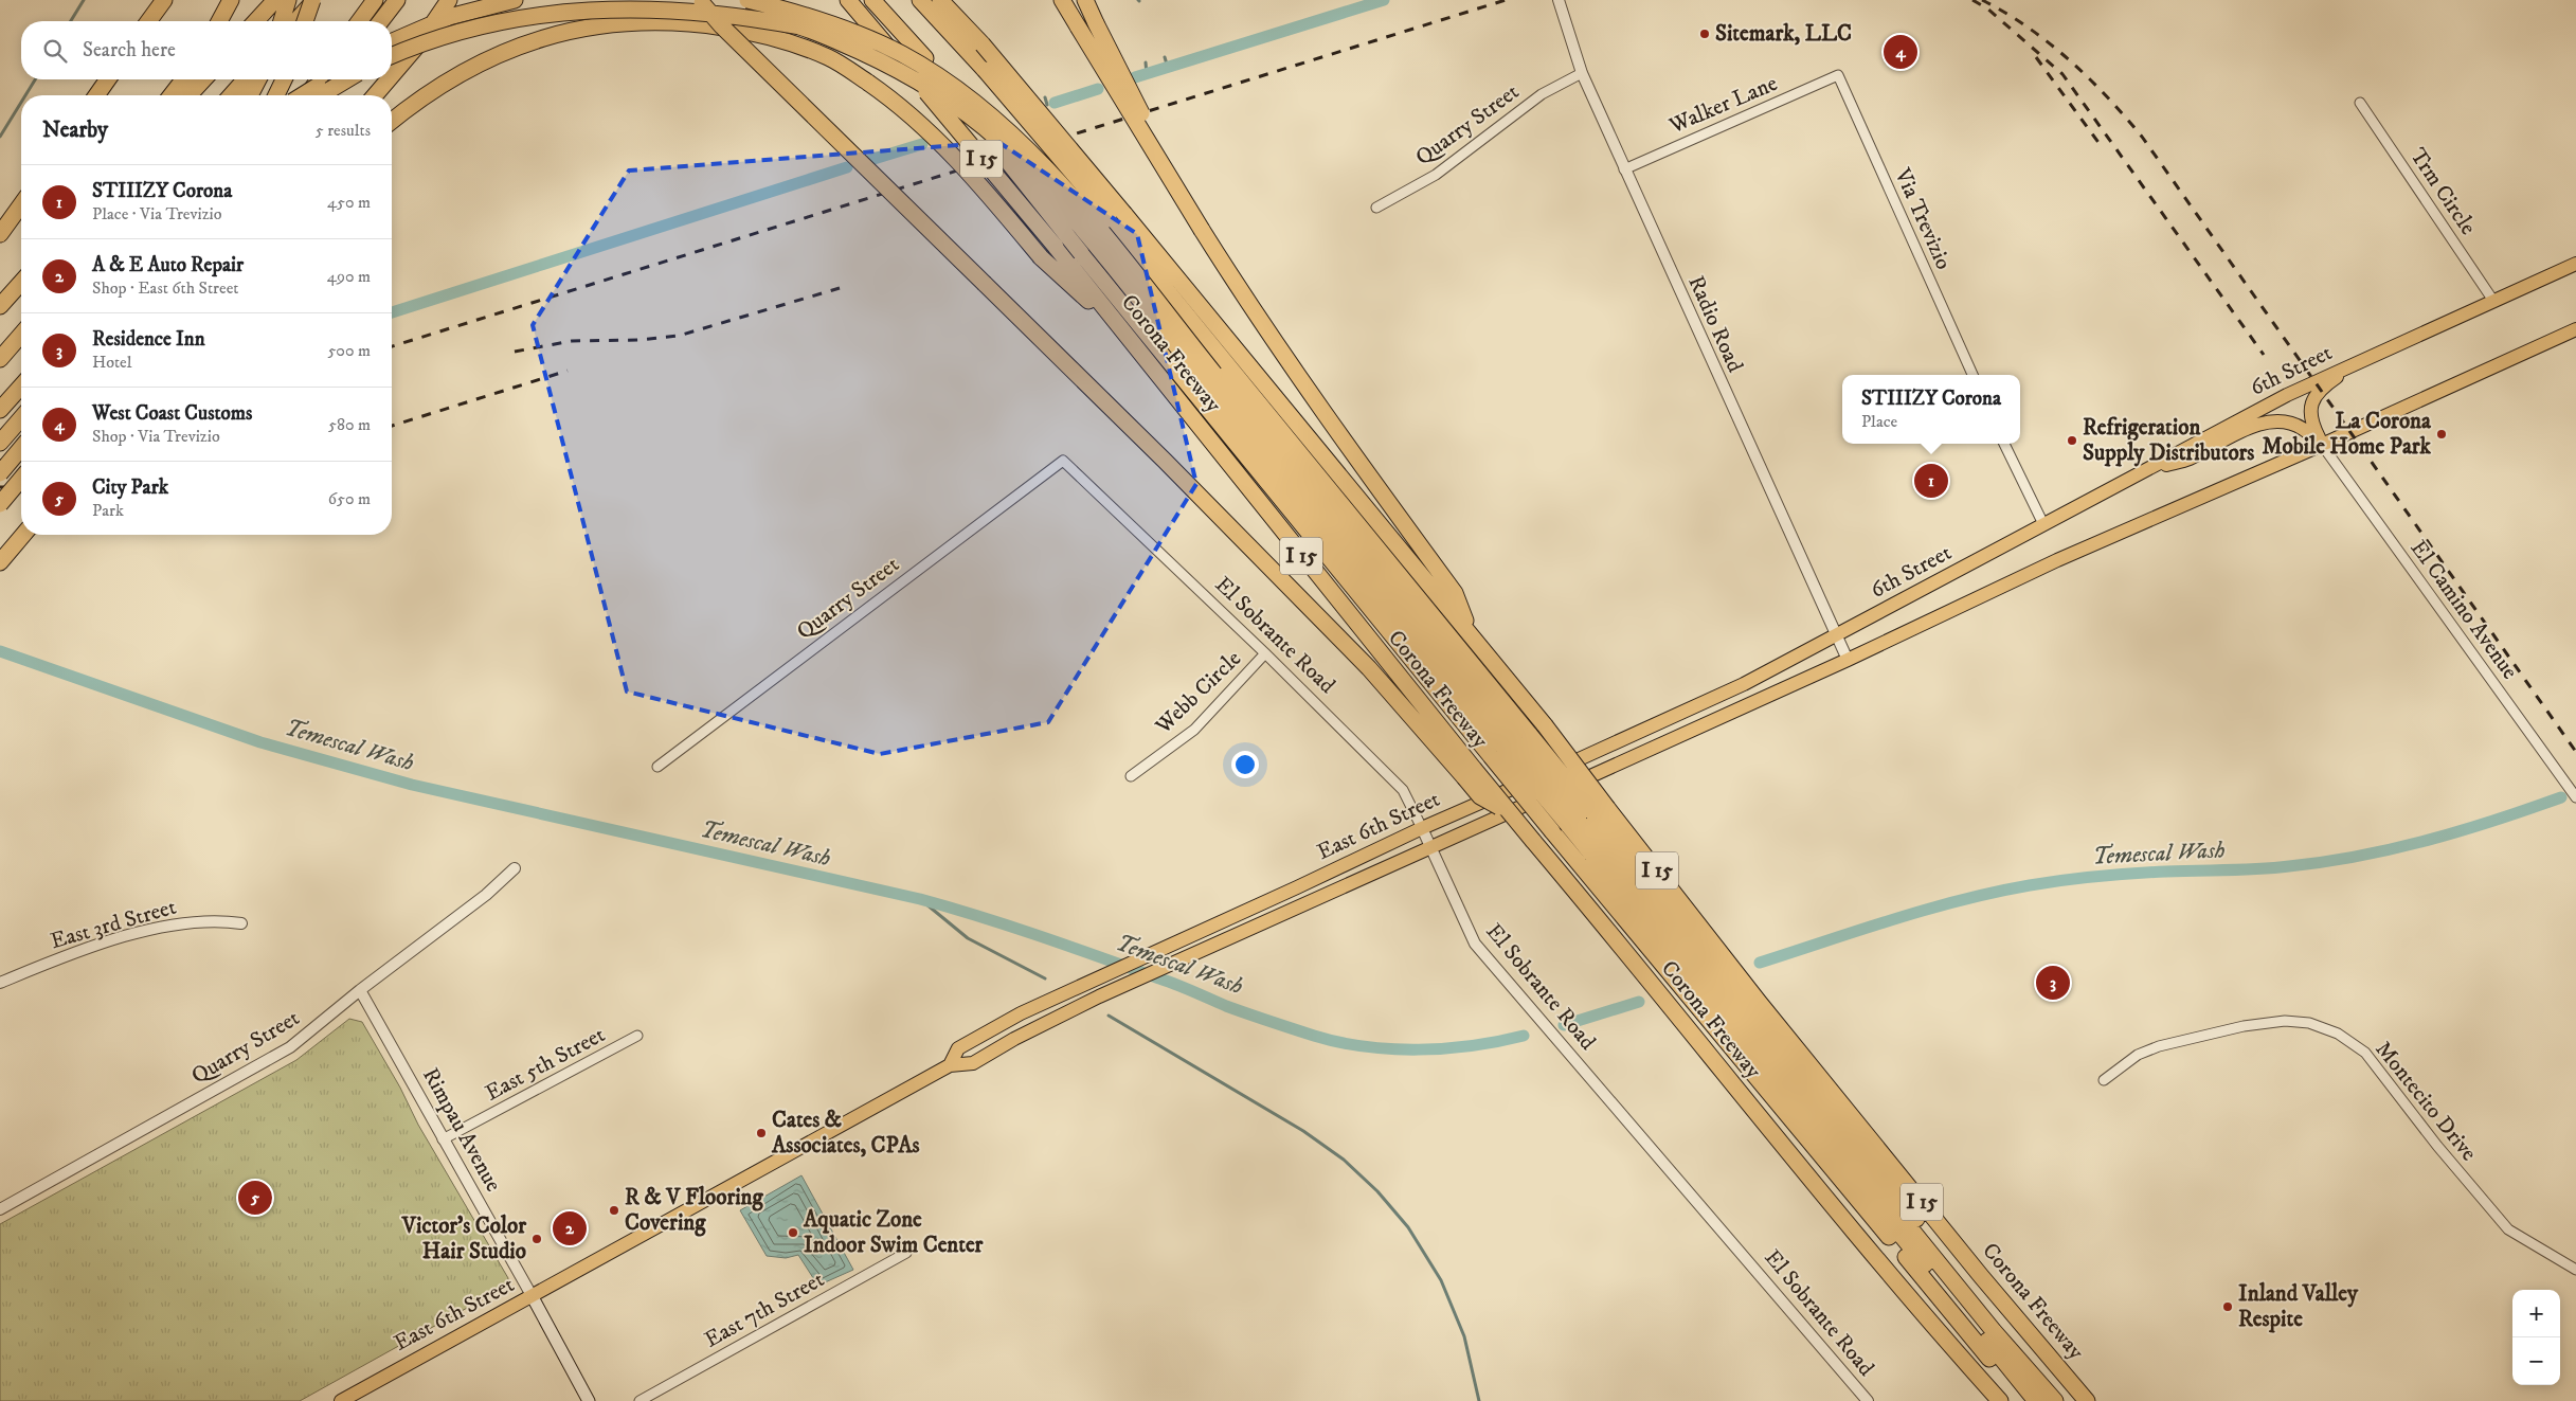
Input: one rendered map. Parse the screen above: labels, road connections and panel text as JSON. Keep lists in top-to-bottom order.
{
  "streets": {
    "highway": ["I 15", "Corona Freeway"],
    "main road": ["6th Street", "East 6th Street", "Rimpau Avenue"],
    "street": [
      "Walker Lane",
      "Quarry Street",
      "Trm Circle",
      "Via Trevizio",
      "Radio Road",
      "El Camino Avenue",
      "El Sobrante Road",
      "Webb Circle",
      "East 3rd Street",
      "East 5th Street",
      "Montecito Drive",
      "East 7th Street"
    ]
  },
  "crossings": [
    ["Walker Lane", "Via Trevizio"],
    ["Walker Lane", "Radio Road"],
    ["Quarry Street", "Radio Road"],
    ["Quarry Street", "El Sobrante Road"],
    ["Quarry Street", "Rimpau Avenue"],
    ["Trm Circle", "6th Street"],
    ["Radio Road", "6th Street"],
    ["Radio Road", "East 6th Street"],
    ["6th Street", "East 6th Street"],
    ["El Sobrante Road", "Webb Circle"],
    ["El Sobrante Road", "East 6th Street"],
    ["East 6th Street", "Rimpau Avenue"],
    ["East 5th Street", "Rimpau Avenue"]
  ],
  "water": ["Temescal Wash"],
  "places": [
    "Sitemark, LLC",
    "La Corona Mobile Home Park",
    "Refrigeration Supply Distributors",
    "Cates & Associates, CPAs",
    "R & V Flooring Covering",
    "Aquatic Zone Indoor Swim Center",
    "Victor's Color Hair Studio",
    "Inland Valley Respite"
  ],
  "page": {
    "search": "Search here",
    "pins": [
      "4",
      "1",
      "3",
      "5",
      "2"
    ],
    "heading": ["Nearby", "5 results"],
    "list": [
      {
        "mark": "1",
        "name": "STIIIZY Corona",
        "note": "Place · Via Trevizio",
        "value": "450 m"
      },
      {
        "mark": "2",
        "name": "A & E Auto Repair",
        "note": "Shop · East 6th Street",
        "value": "490 m"
      },
      {
        "mark": "3",
        "name": "Residence Inn",
        "note": "Hotel",
        "value": "500 m"
      },
      {
        "mark": "4",
        "name": "West Coast Customs",
        "note": "Shop · Via Trevizio",
        "value": "580 m"
      },
      {
        "mark": "5",
        "name": "City Park",
        "note": "Park",
        "value": "650 m"
      }
    ],
    "popup": ["STIIIZY Corona", "Place"],
    "map_buttons": ["+", "−"]
  }
}
